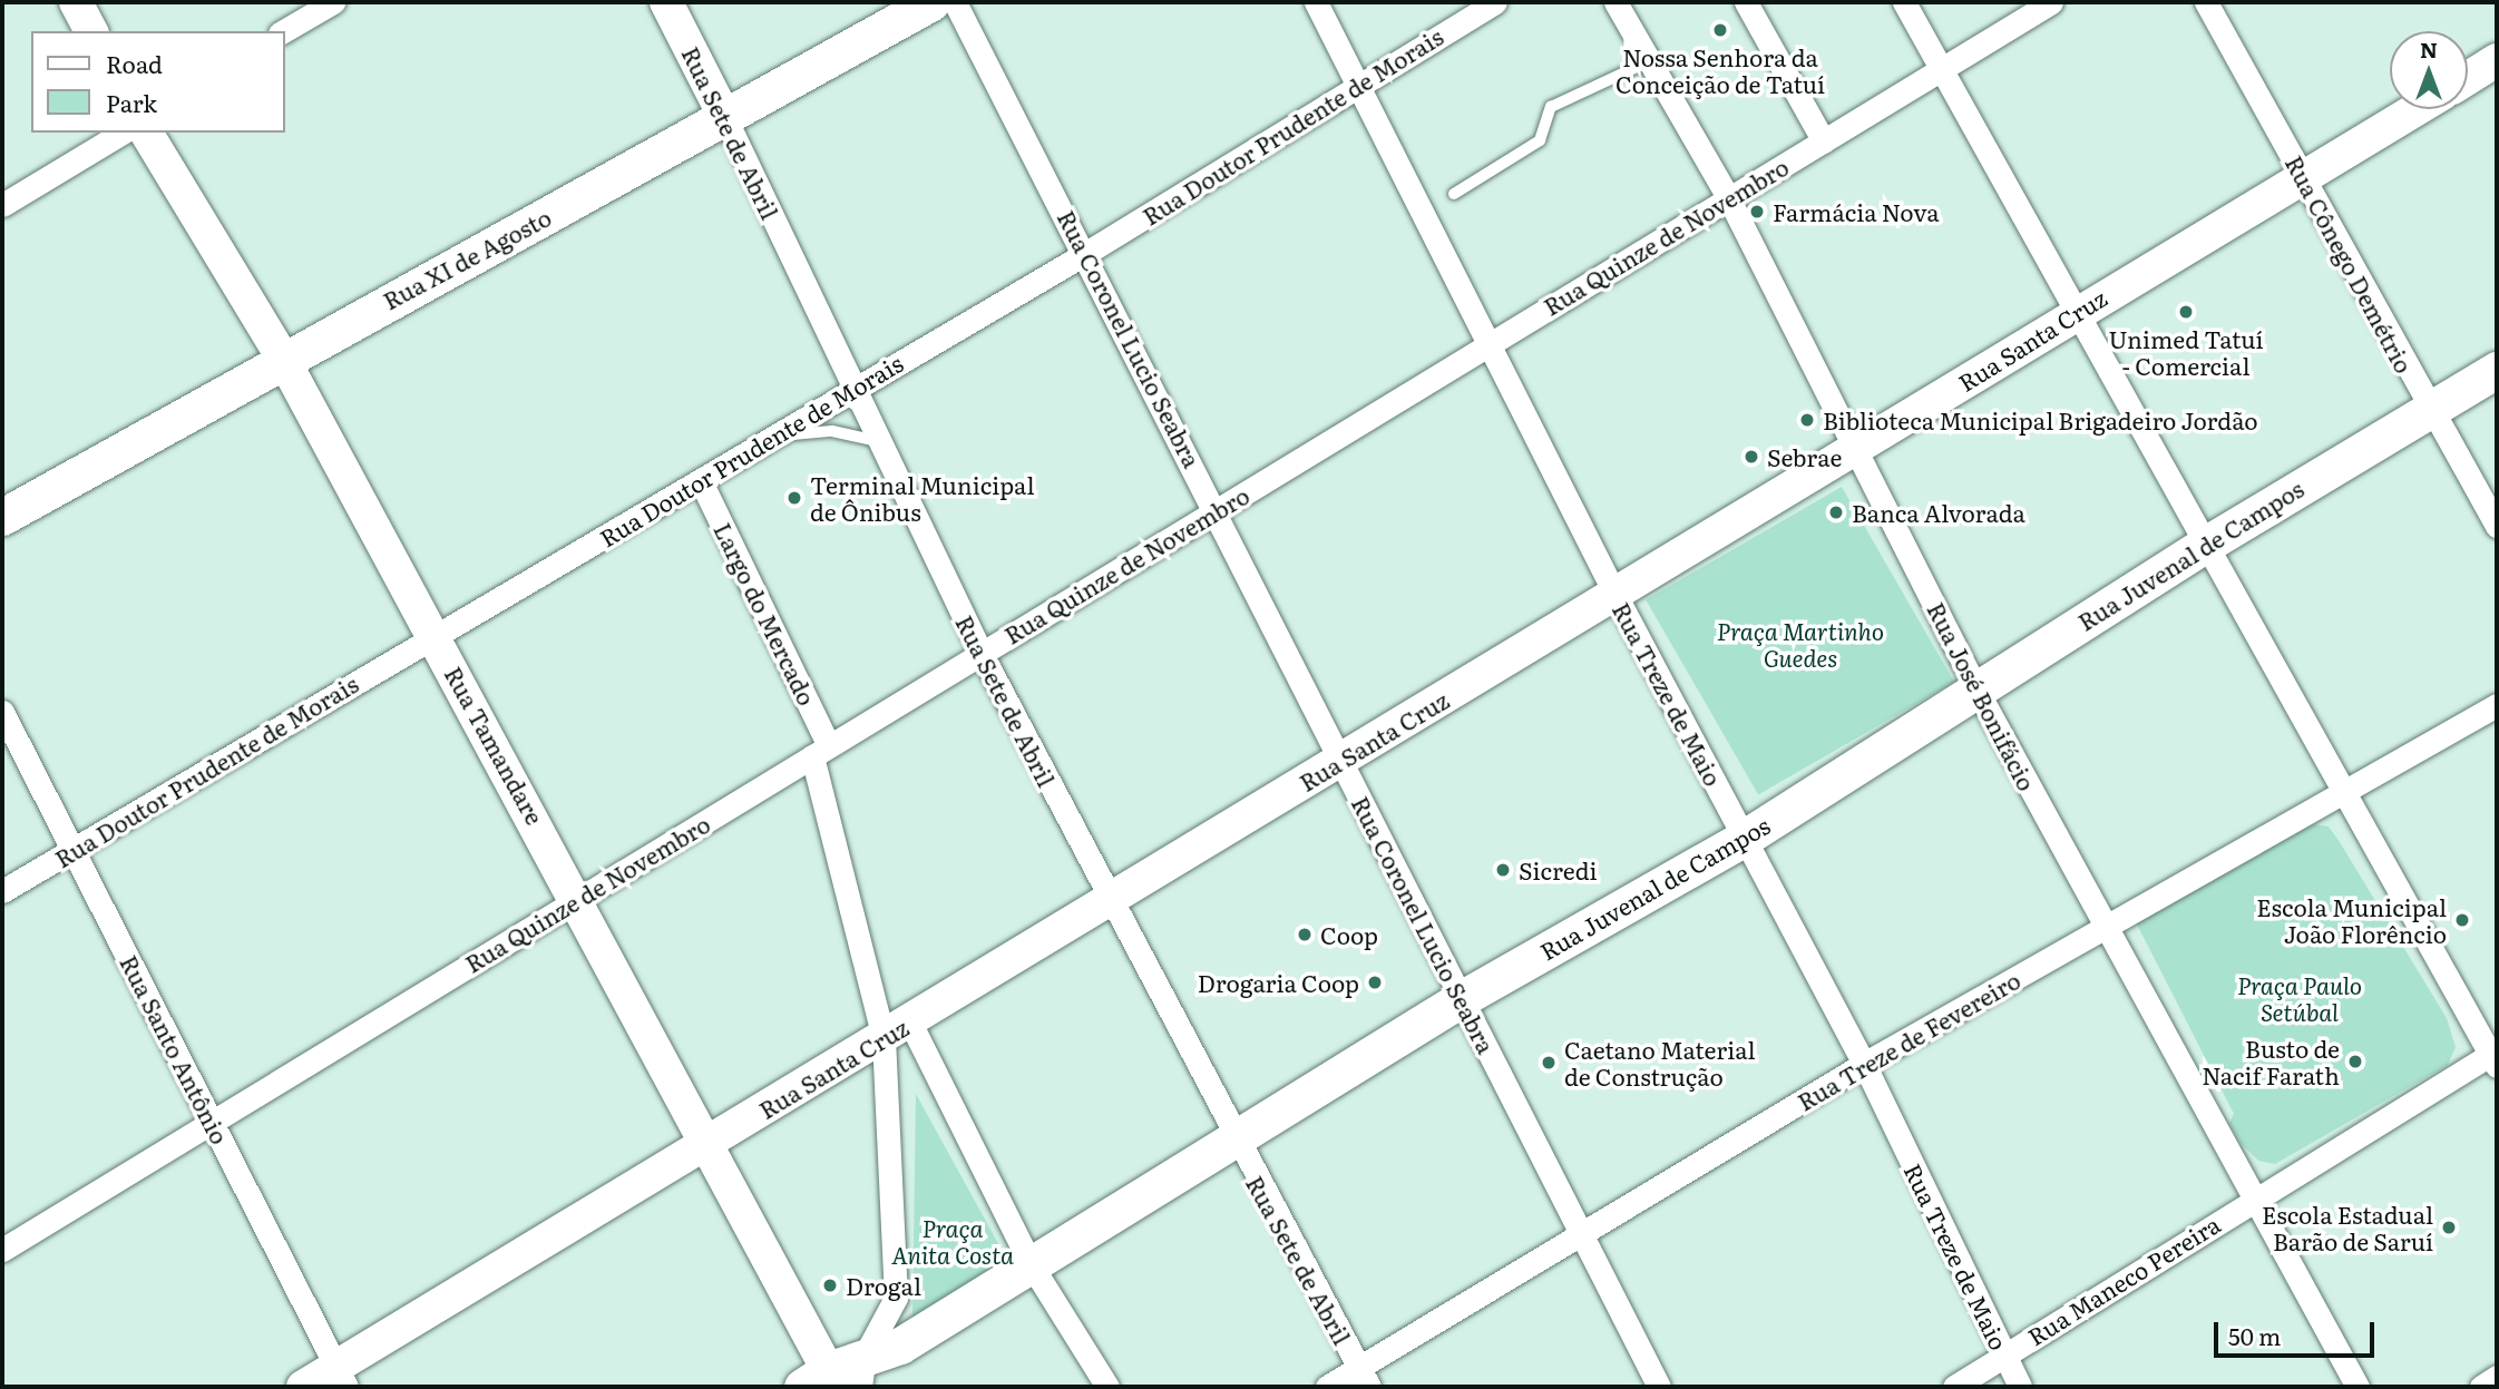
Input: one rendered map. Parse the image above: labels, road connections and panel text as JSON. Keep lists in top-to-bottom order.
{
  "streets": {
    "main road": [
      "Rua Sete de Abril",
      "Rua XI de Agosto",
      "Rua Santa Cruz",
      "Rua Juvenal de Campos",
      "Rua Tamandare"
    ],
    "street": [
      "Rua Doutor Prudente de Morais",
      "Rua Quinze de Novembro",
      "Rua Cônego Demétrio",
      "Rua Coronel Lucio Seabra",
      "Largo do Mercado",
      "Rua Treze de Maio",
      "Rua José Bonifácio",
      "Rua Treze de Fevereiro",
      "Rua Santo Antônio",
      "Rua Maneco Pereira"
    ]
  },
  "crossings": [
    ["Rua Doutor Prudente de Morais", "Rua Sete de Abril"],
    ["Rua Doutor Prudente de Morais", "Rua Coronel Lucio Seabra"],
    ["Rua Doutor Prudente de Morais", "Largo do Mercado"],
    ["Rua Doutor Prudente de Morais", "Rua Treze de Maio"],
    ["Rua Doutor Prudente de Morais", "Rua Tamandare"],
    ["Rua Doutor Prudente de Morais", "Rua Santo Antônio"],
    ["Rua Sete de Abril", "Rua Quinze de Novembro"],
    ["Rua Sete de Abril", "Rua XI de Agosto"],
    ["Rua Sete de Abril", "Rua Santa Cruz"],
    ["Rua Sete de Abril", "Rua Juvenal de Campos"],
    ["Rua Sete de Abril", "Rua Treze de Fevereiro"],
    ["Rua Quinze de Novembro", "Rua Coronel Lucio Seabra"],
    ["Rua Quinze de Novembro", "Largo do Mercado"],
    ["Rua Quinze de Novembro", "Rua Treze de Maio"],
    ["Rua Quinze de Novembro", "Rua José Bonifácio"],
    ["Rua Quinze de Novembro", "Rua Tamandare"],
    ["Rua Quinze de Novembro", "Rua Santo Antônio"],
    ["Rua XI de Agosto", "Rua Tamandare"],
    ["Rua Cônego Demétrio", "Rua Santa Cruz"],
    ["Rua Cônego Demétrio", "Rua Juvenal de Campos"],
    ["Rua Coronel Lucio Seabra", "Rua Santa Cruz"],
    ["Rua Coronel Lucio Seabra", "Rua Juvenal de Campos"],
    ["Rua Coronel Lucio Seabra", "Rua Treze de Fevereiro"],
    ["Rua Santa Cruz", "Largo do Mercado"],
    ["Rua Santa Cruz", "Rua Treze de Maio"],
    ["Rua Santa Cruz", "Rua José Bonifácio"],
    ["Rua Santa Cruz", "Rua Tamandare"],
    ["Rua Santa Cruz", "Rua Santo Antônio"],
    ["Rua Juvenal de Campos", "Rua Treze de Maio"],
    ["Rua Juvenal de Campos", "Rua José Bonifácio"],
    ["Rua Juvenal de Campos", "Rua Tamandare"],
    ["Rua Treze de Maio", "Rua Treze de Fevereiro"],
    ["Rua Treze de Maio", "Rua Maneco Pereira"],
    ["Rua José Bonifácio", "Rua Treze de Fevereiro"],
    ["Rua José Bonifácio", "Rua Maneco Pereira"]
  ],
  "parks": ["Praça Martinho Guedes", "Praça Paulo Setúbal", "Praça Anita Costa"],
  "places": [
    "Nossa Senhora da Conceição de Tatuí",
    "Farmácia Nova",
    "Unimed Tatuí - Comercial",
    "Biblioteca Municipal Brigadeiro Jordão",
    "Sebrae",
    "Terminal Municipal de Ônibus",
    "Banca Alvorada",
    "Sicredi",
    "Escola Municipal João Florêncio",
    "Coop",
    "Drogaria Coop",
    "Busto de Nacif Farath",
    "Caetano Material de Construção",
    "Escola Estadual Barão de Saruí",
    "Drogal"
  ],
  "legend": ["Road", "Park"],
  "scale_bar": "50 m",
  "north": "top"
}
